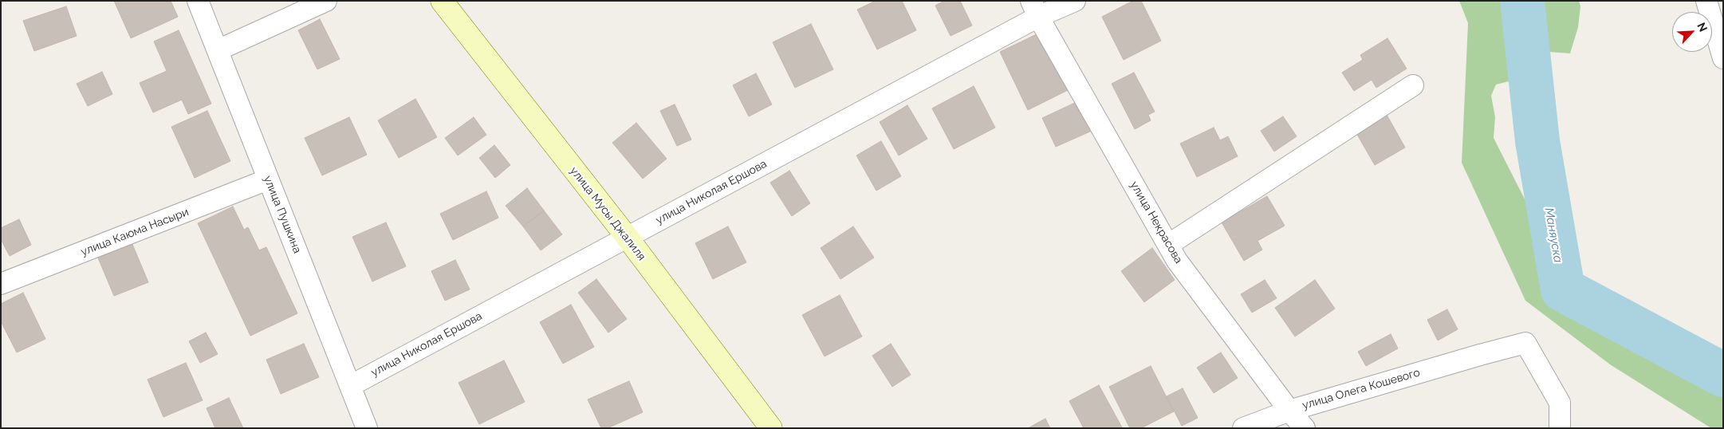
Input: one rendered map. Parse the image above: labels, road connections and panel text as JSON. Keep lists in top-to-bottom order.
{
  "streets": {
    "main road": ["улица Мусы Джалиля"],
    "street": [
      "улица Николая Ершова",
      "улица Пушкина",
      "улица Некрасова",
      "улица Каюма Насыри",
      "улица Олега Кошевого"
    ]
  },
  "crossings": [
    ["улица Николая Ершова", "улица Мусы Джалиля"],
    ["улица Николая Ершова", "улица Пушкина"],
    ["улица Николая Ершова", "улица Некрасова"],
    ["улица Пушкина", "улица Каюма Насыри"],
    ["улица Некрасова", "улица Олега Кошевого"]
  ],
  "water": ["Маняуска"],
  "north": "top right"
}
